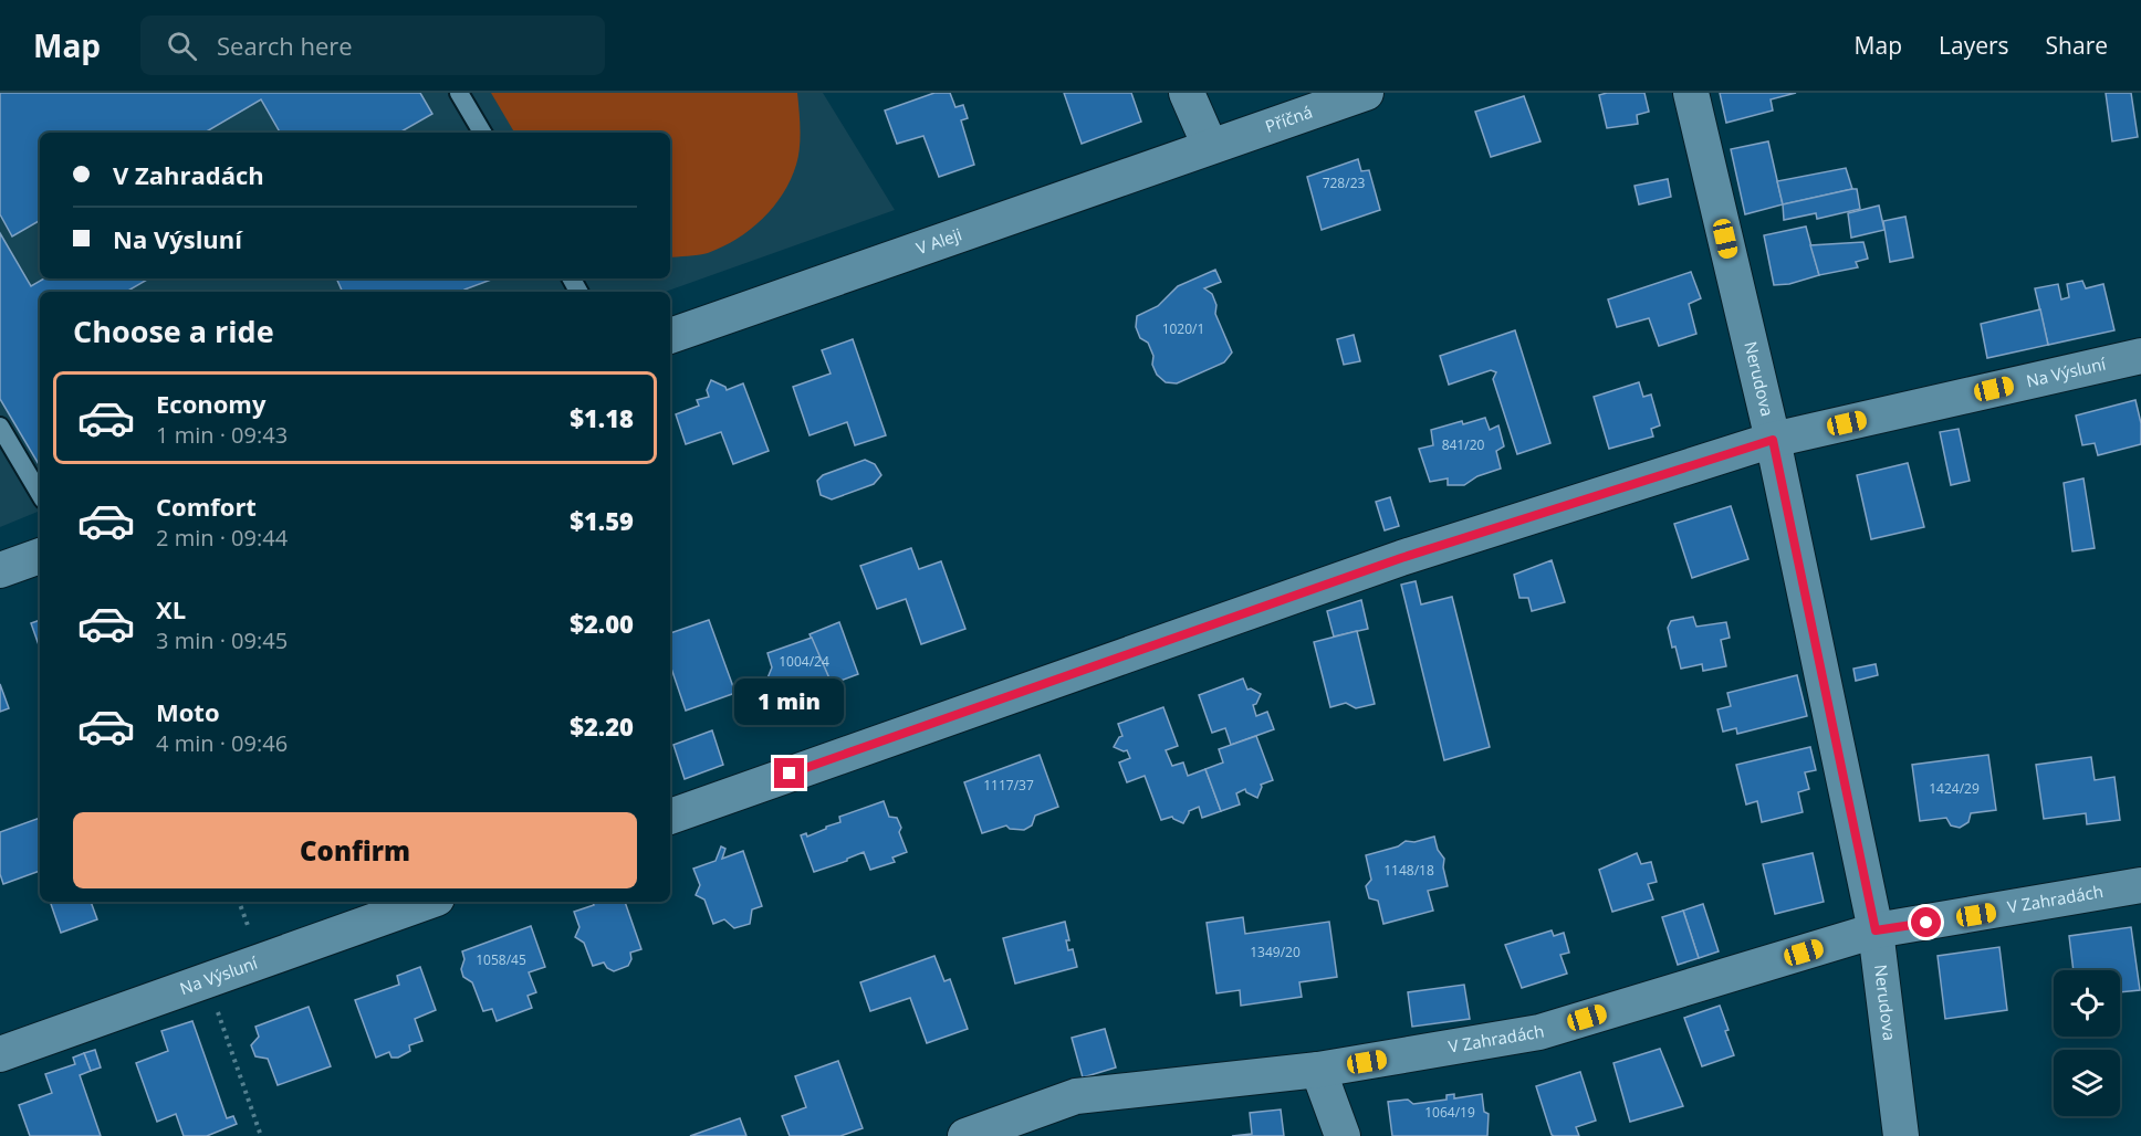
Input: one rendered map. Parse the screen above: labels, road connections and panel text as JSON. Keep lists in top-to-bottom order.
{
  "streets": {
    "street": [
      "Příčná",
      "V Aleji",
      "Na Výsluní",
      "Nerudova",
      "V Zahradách"
    ]
  },
  "crossings": [
    ["Příčná", "V Aleji"],
    ["Na Výsluní", "Nerudova"],
    ["Nerudova", "V Zahradách"]
  ],
  "house_numbers": [
    "728/23",
    "1020/1",
    "841/20",
    "1004/24",
    "1117/37",
    "1424/29",
    "1148/18",
    "1349/20",
    "1058/45",
    "1064/19"
  ],
  "page": {
    "header": "Map",
    "search": "Search here",
    "nav": ["Map", "Layers", "Share"],
    "banner": ["V Zahradách", "Na Výsluní"],
    "heading": "Choose a ride",
    "list": [
      {
        "name": "Economy",
        "note": "1 min · 09:43",
        "value": "$1.18"
      },
      {
        "name": "Comfort",
        "note": "2 min · 09:44",
        "value": "$1.59"
      },
      {
        "name": "XL",
        "note": "3 min · 09:45",
        "value": "$2.00"
      },
      {
        "name": "Moto",
        "note": "4 min · 09:46",
        "value": "$2.20"
      }
    ],
    "bubble": "1 min",
    "buttons": "Confirm"
  }
}
